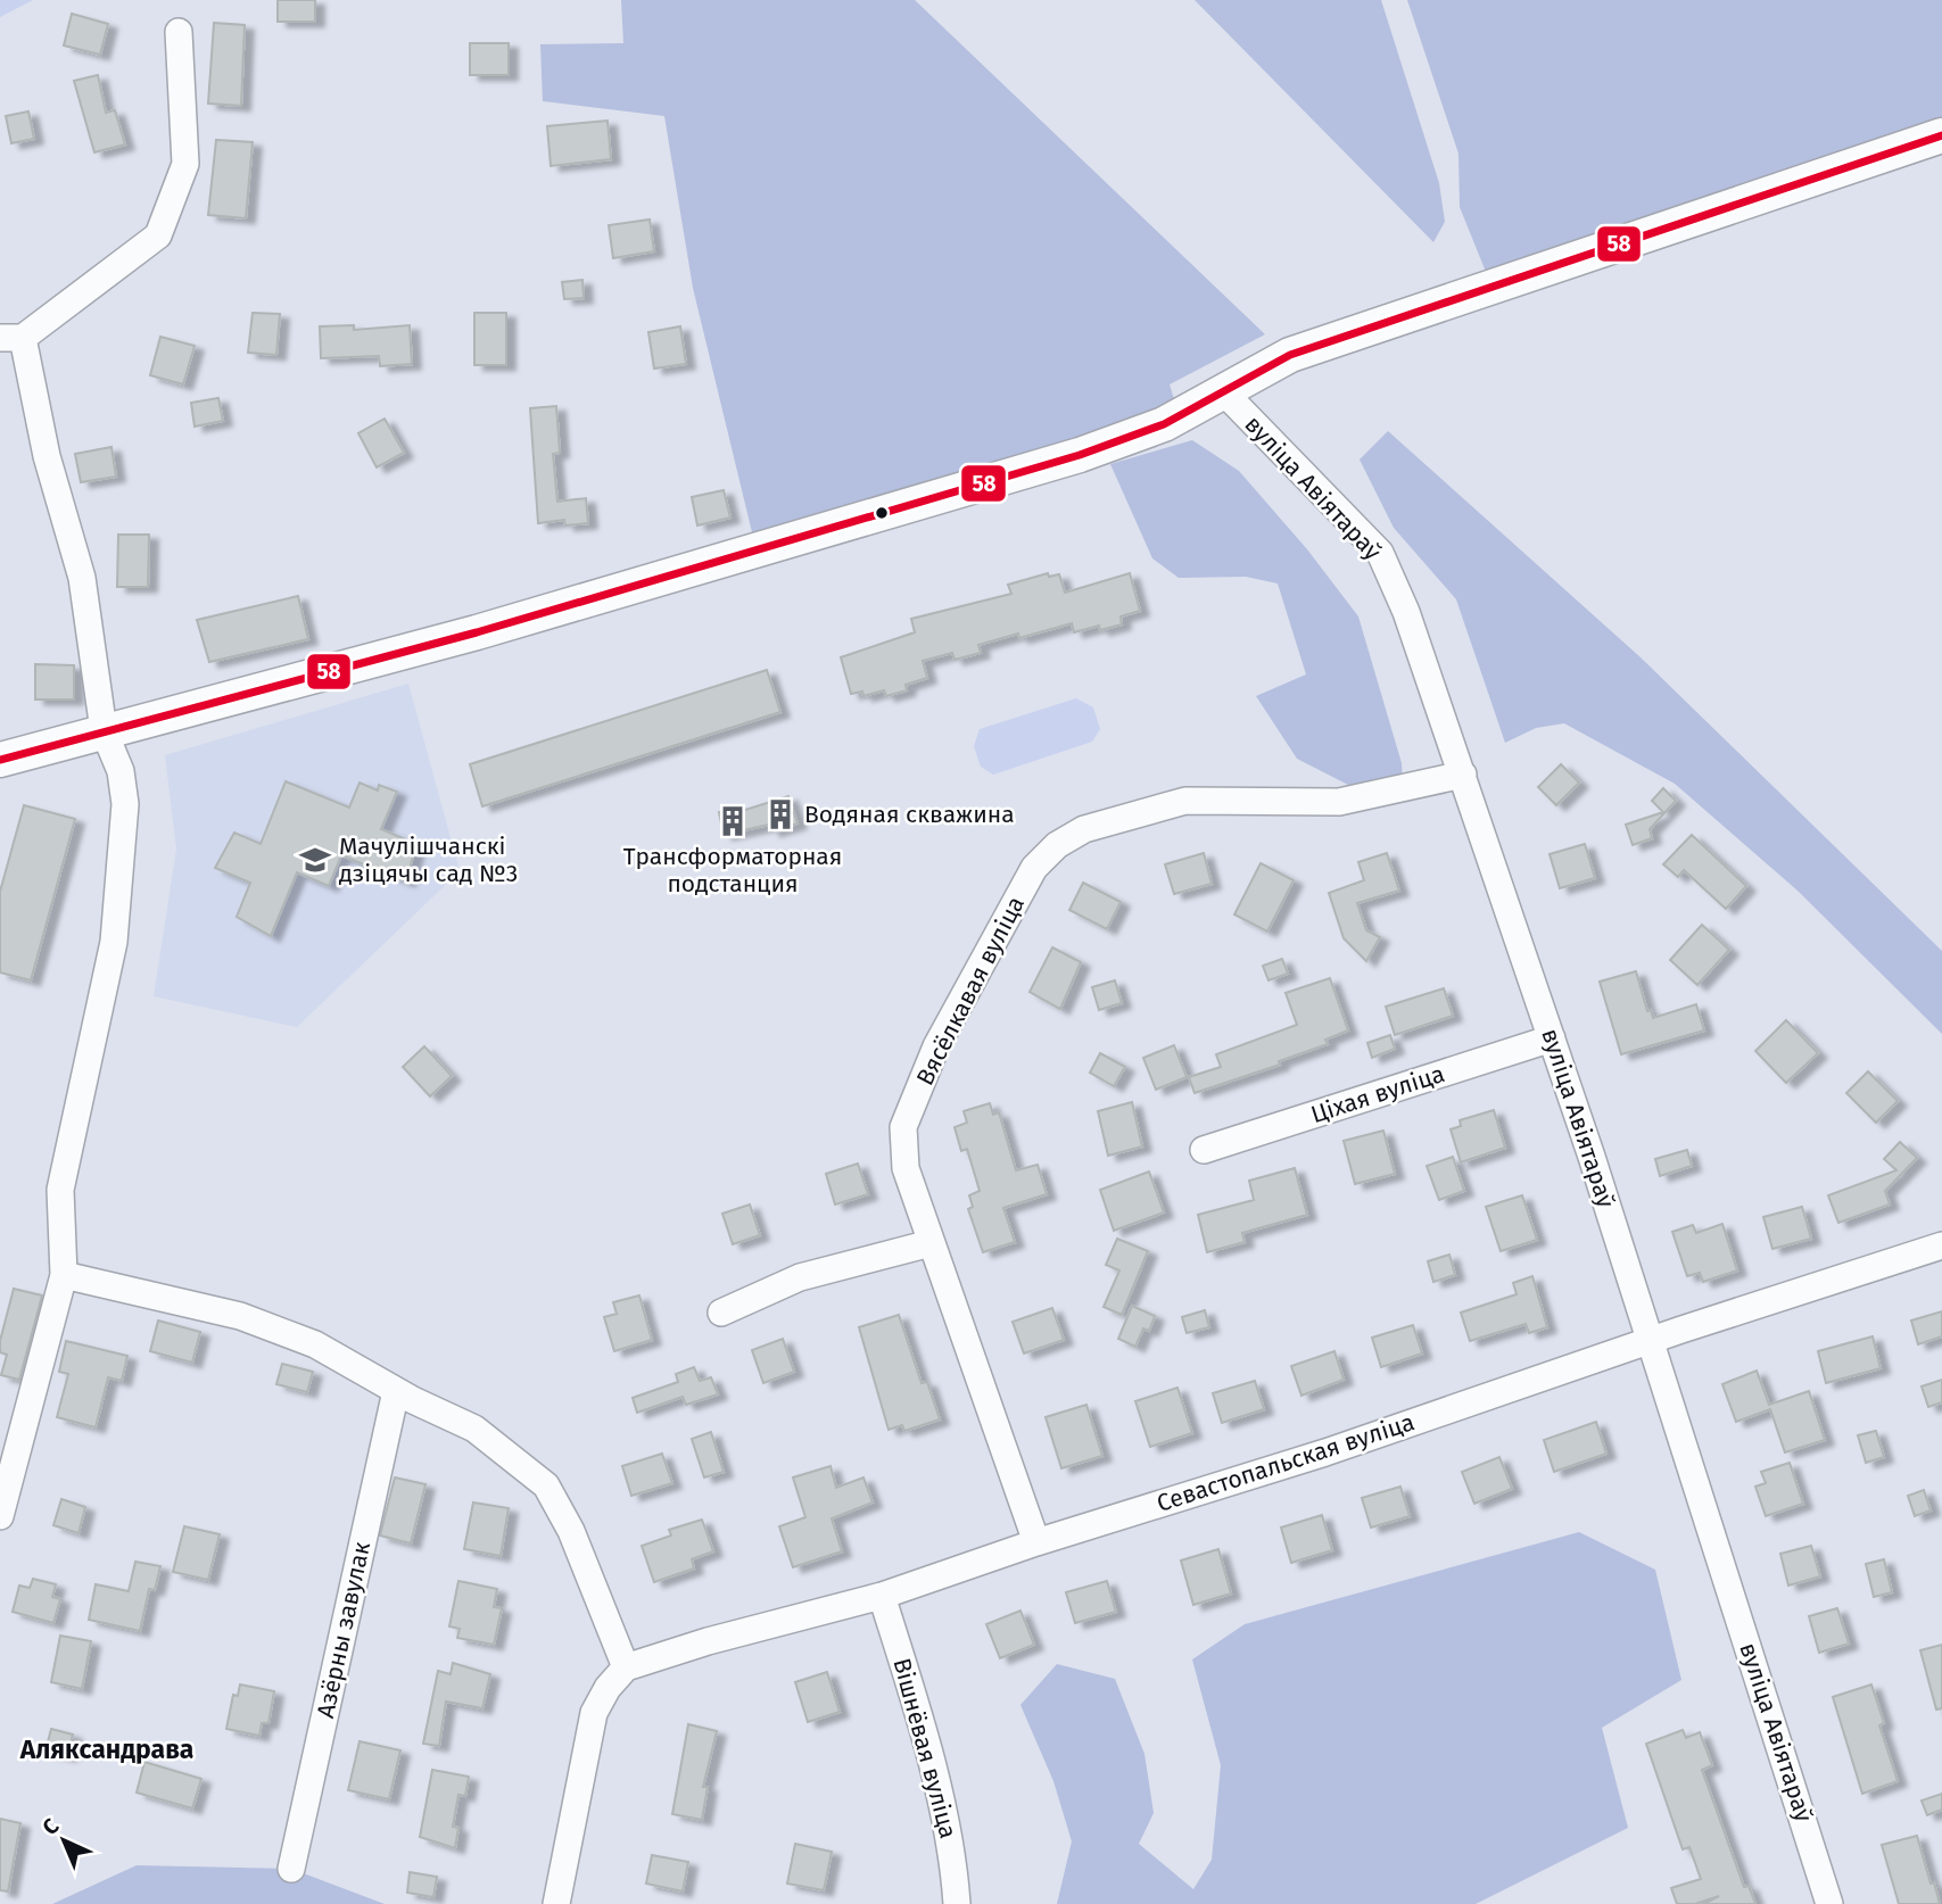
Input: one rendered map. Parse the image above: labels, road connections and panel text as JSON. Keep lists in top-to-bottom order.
{
  "streets": {
    "street": [
      "вуліца Авіятараў",
      "Вясёлкавая вуліца",
      "Ціхая вуліца",
      "Севастопальская вуліца",
      "Азёрны завулак",
      "Вішнёвая вуліца"
    ]
  },
  "crossings": [
    ["вуліца Авіятараў", "Вясёлкавая вуліца"],
    ["вуліца Авіятараў", "Ціхая вуліца"],
    ["вуліца Авіятараў", "Севастопальская вуліца"],
    ["Вясёлкавая вуліца", "Севастопальская вуліца"],
    ["Севастопальская вуліца", "Вішнёвая вуліца"]
  ],
  "districts": ["Аляксандрава"],
  "places": {
    "building": ["Водяная скважина", "Трансформаторная подстанция"],
    "school or university": ["Мачулішчанскі дзіцячы сад №3"]
  },
  "lines": ["transit line 58"],
  "north": "top left"
}
